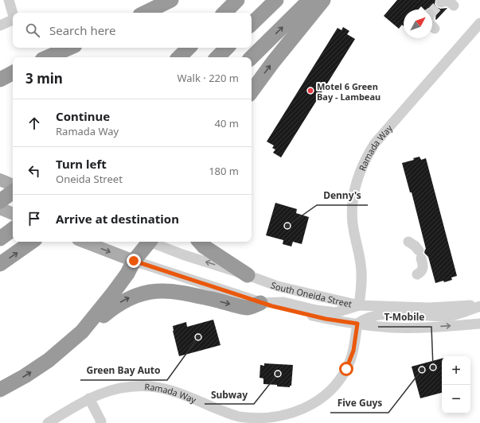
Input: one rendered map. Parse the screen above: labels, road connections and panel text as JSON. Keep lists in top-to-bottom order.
{
  "streets": {
    "street": ["Ramada Way", "South Oneida Street"]
  },
  "crossings": [
    ["Ramada Way", "South Oneida Street"]
  ],
  "places": [
    "Motel 6 Green Bay - Lambeau",
    "Denny's",
    "Green Bay Auto",
    "T-Mobile",
    "Five Guys",
    "Subway"
  ],
  "north": "top right",
  "page": {
    "search": "Search here",
    "heading": ["3 min", "Walk · 220 m"],
    "list": [
      ["Continue", "Ramada Way", "40 m"],
      ["Turn left", "Oneida Street", "180 m"],
      "Arrive at destination"
    ],
    "map_buttons": ["+", "−"]
  }
}
